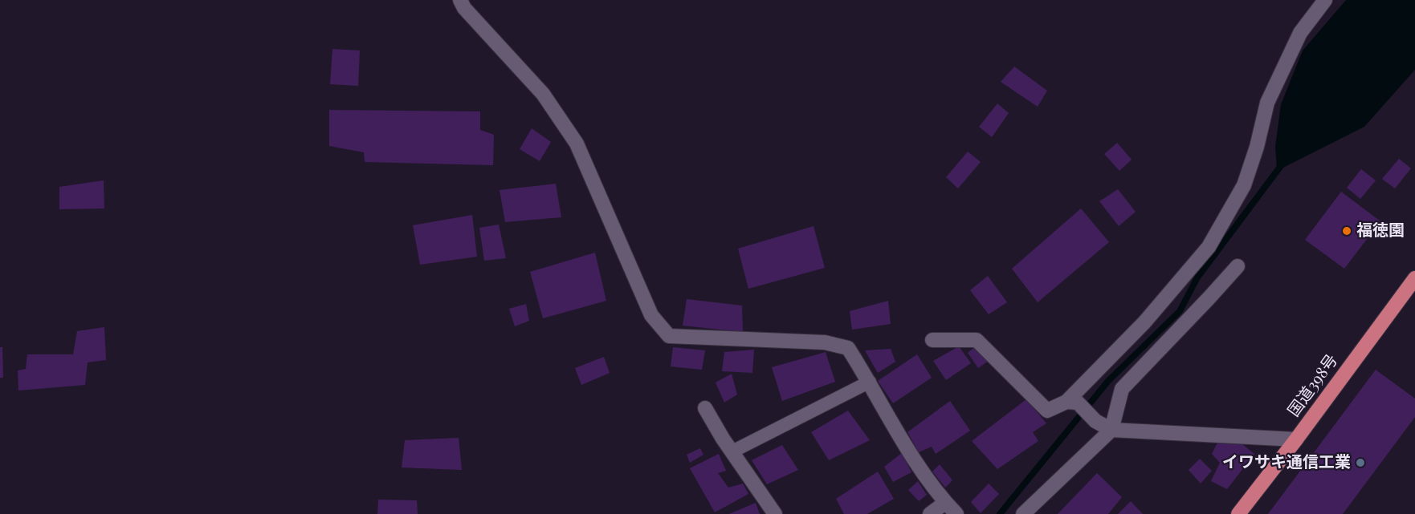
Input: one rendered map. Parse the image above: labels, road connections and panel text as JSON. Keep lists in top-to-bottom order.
{
  "streets": {
    "highway": ["国道398号"]
  },
  "places": ["福徳園", "イワサキ通信工業"]
}
